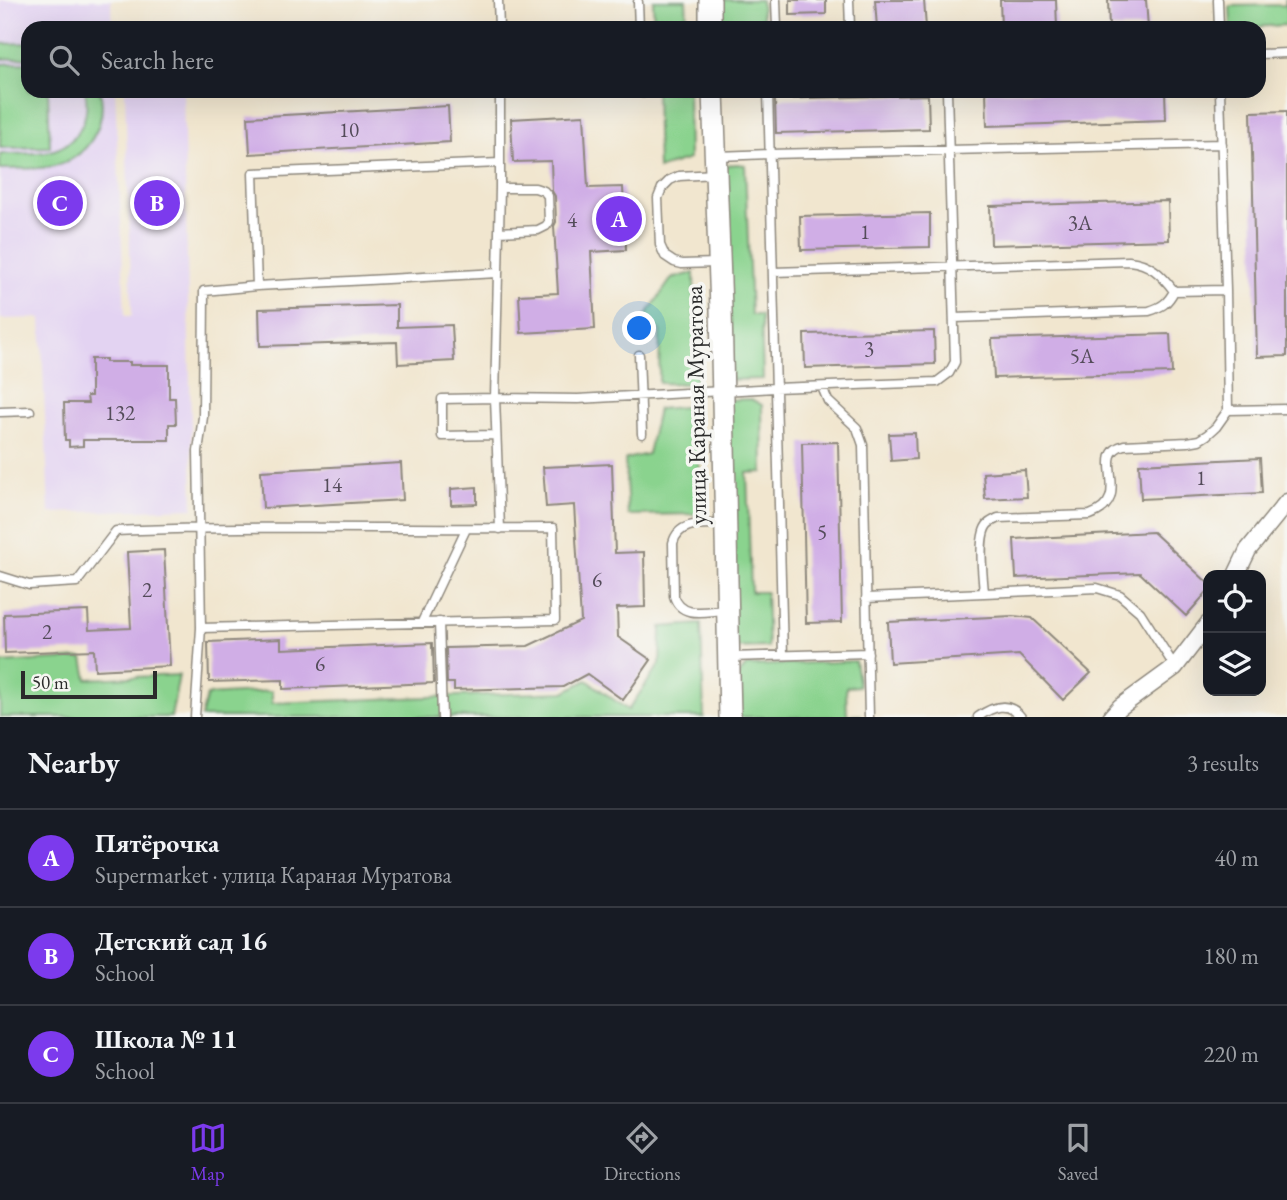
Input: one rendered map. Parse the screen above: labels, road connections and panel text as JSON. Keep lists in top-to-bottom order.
{
  "streets": {
    "street": ["улица Караная Муратова"]
  },
  "house_numbers": [
    "10",
    "4",
    "3А",
    "1",
    "3",
    "5А",
    "132",
    "1",
    "14",
    "5",
    "6",
    "2",
    "2",
    "6"
  ],
  "scale_bar": "50 m",
  "page": {
    "search": "Search here",
    "pins": ["B", "C", "A"],
    "scale": "50 m",
    "heading": ["Nearby", "3 results"],
    "list": [
      {
        "mark": "A",
        "name": "Пятёрочка",
        "note": "Supermarket · улица Караная Муратова",
        "value": "40 m"
      },
      {
        "mark": "B",
        "name": "Детский сад 16",
        "note": "School",
        "value": "180 m"
      },
      {
        "mark": "C",
        "name": "Школа № 11",
        "note": "School",
        "value": "220 m"
      }
    ],
    "nav": ["Map", "Directions", "Saved"]
  }
}
